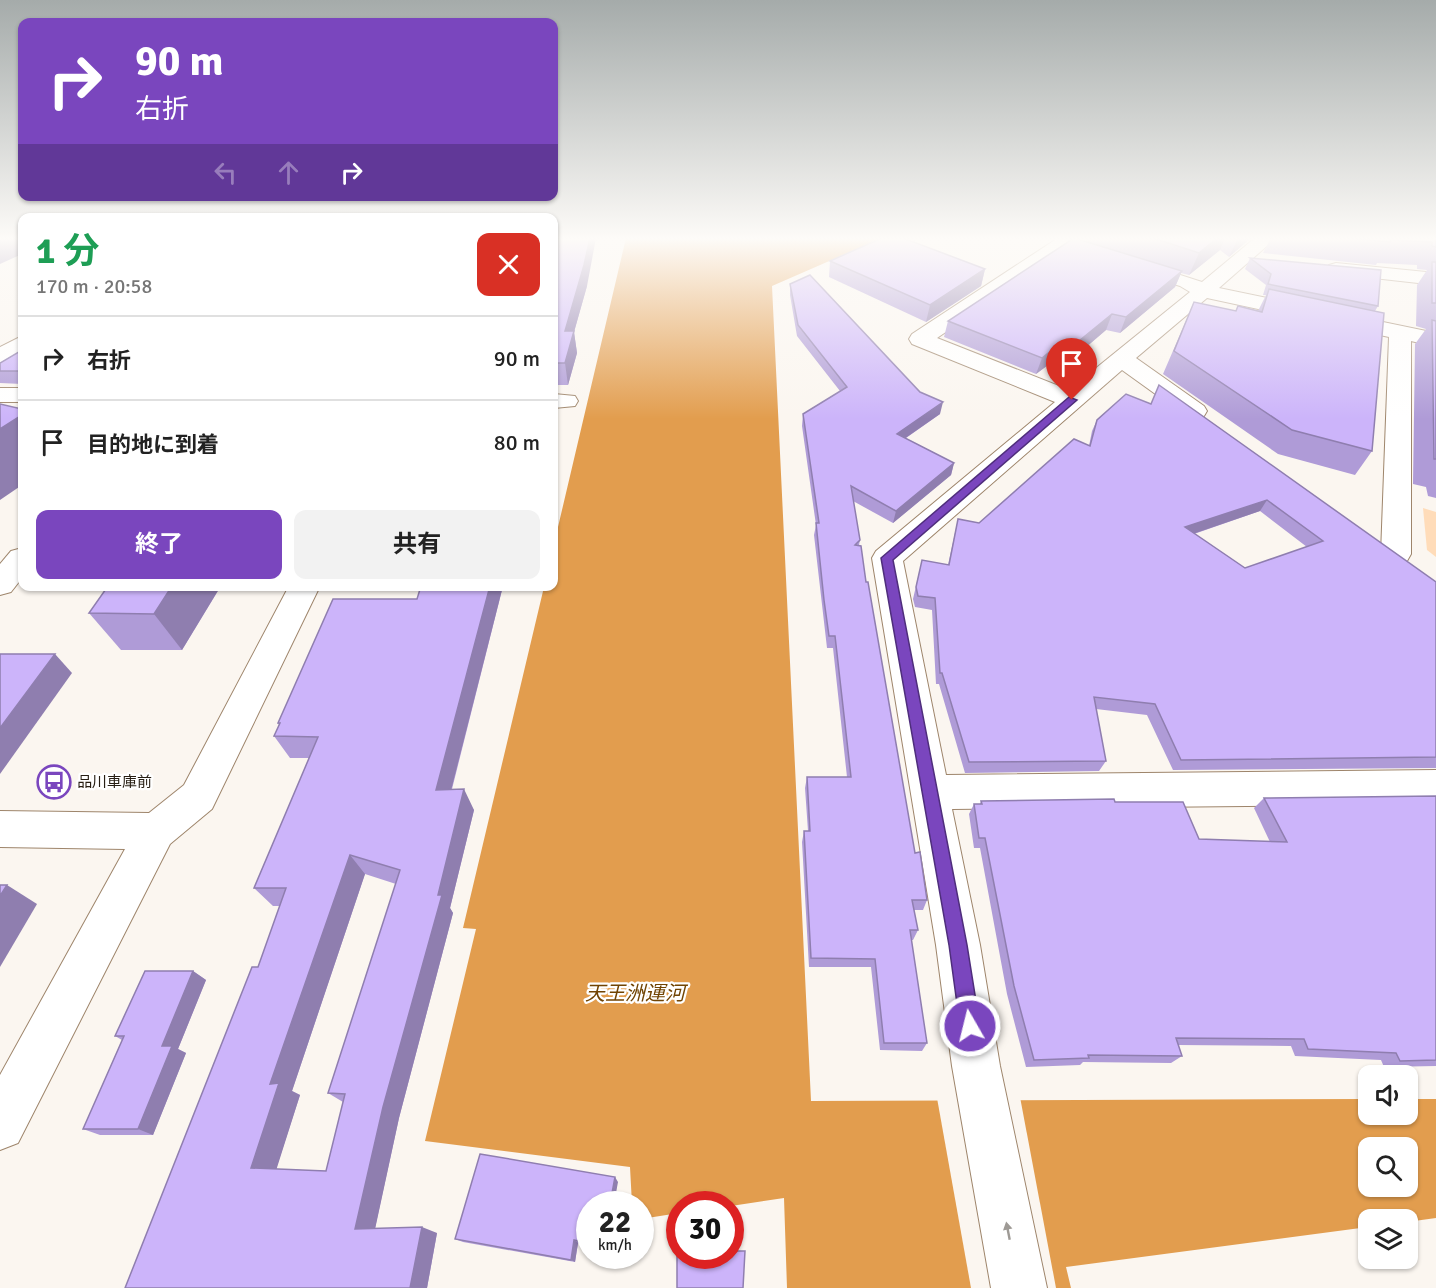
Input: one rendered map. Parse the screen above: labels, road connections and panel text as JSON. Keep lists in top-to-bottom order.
{
  "water": ["天王洲運河"],
  "places": {
    "bus stop": ["品川車庫前"]
  },
  "page": {
    "turn": ["90 m", "右折"],
    "heading": ["1 分", "170 m · 20:58"],
    "list": [
      {
        "name": "右折",
        "value": "90 m"
      },
      {
        "name": "目的地に到着",
        "value": "80 m"
      }
    ],
    "buttons": ["終了", "共有"],
    "speed": "22 km/h",
    "limit": "30"
  }
}
